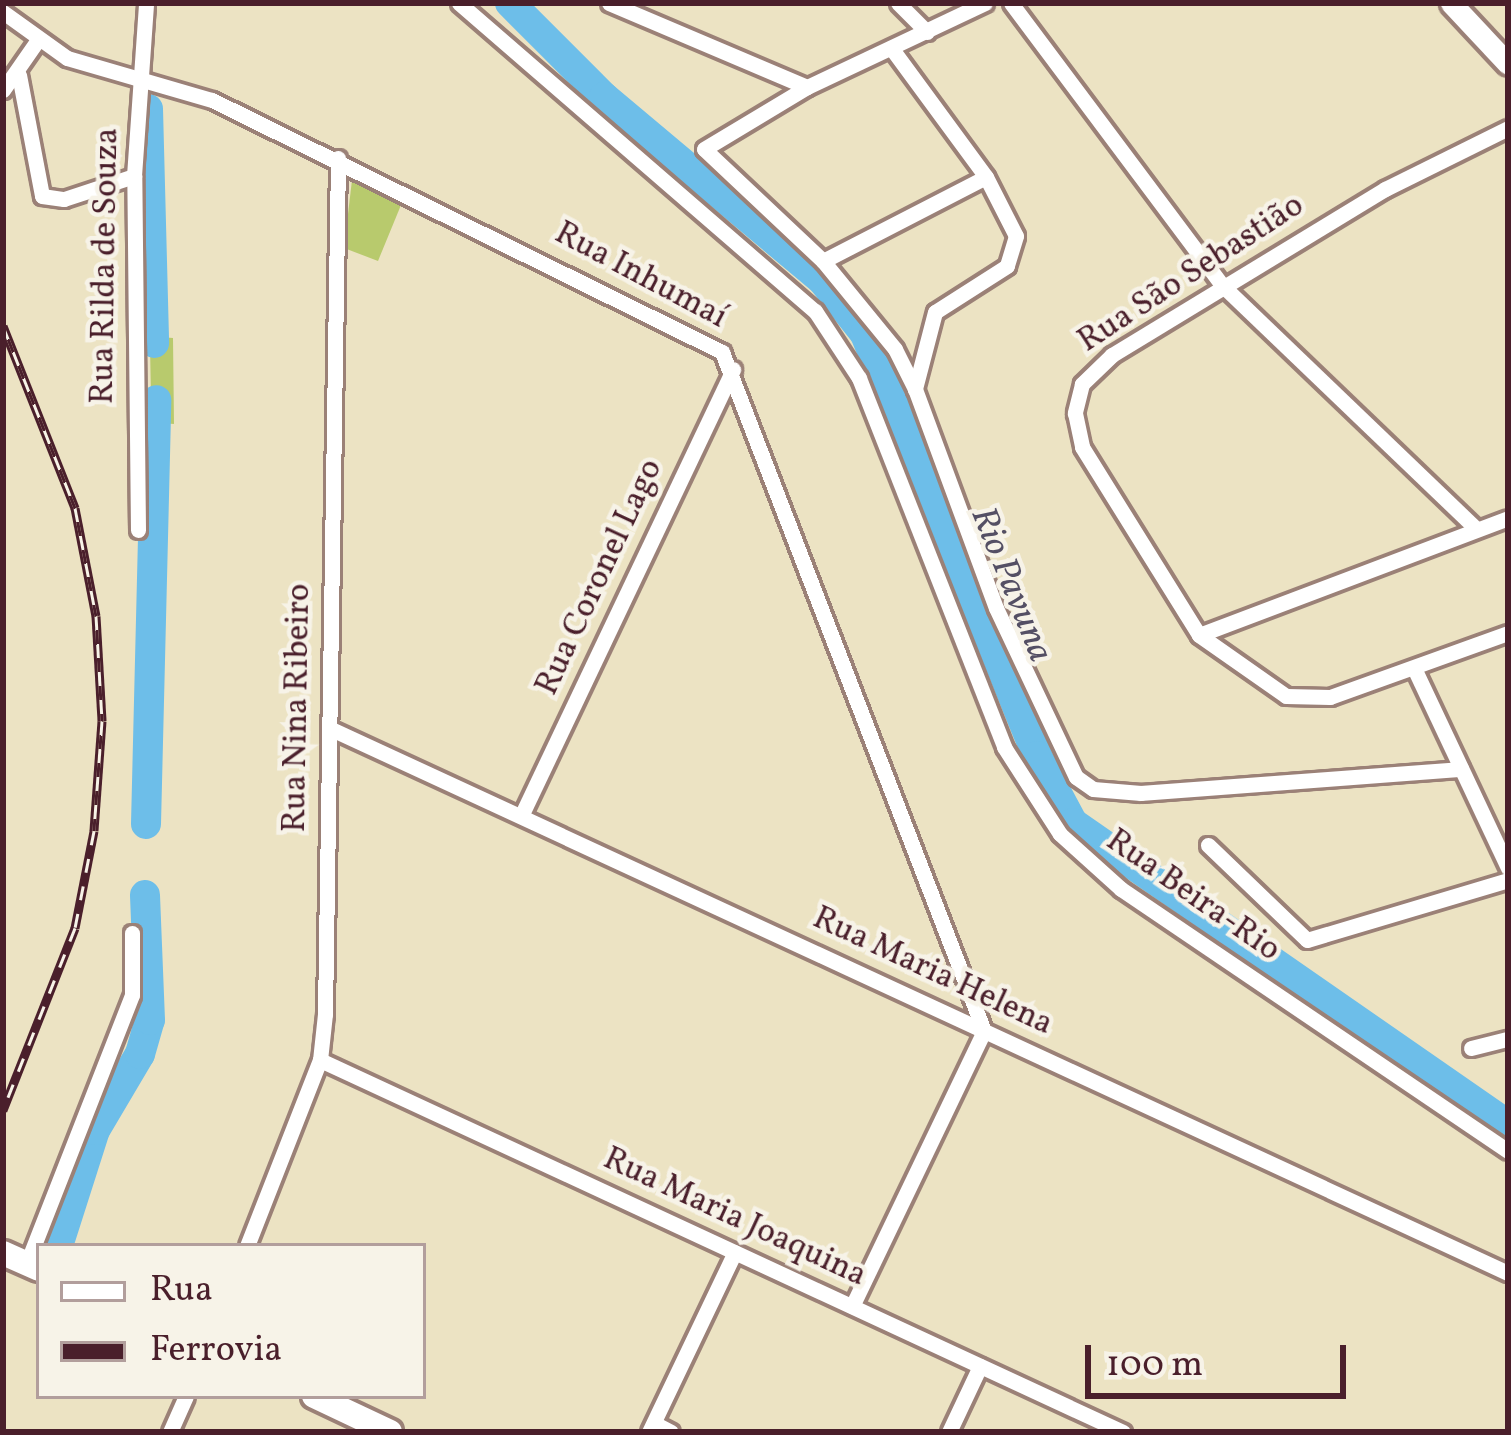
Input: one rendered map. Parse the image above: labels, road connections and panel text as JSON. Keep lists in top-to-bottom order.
{
  "streets": {
    "street": [
      "Rua Rilda de Souza",
      "Rua São Sebastião",
      "Rua Inhumaí",
      "Rua Coronel Lago",
      "Rua Nina Ribeiro",
      "Rua Beira-Rio",
      "Rua Maria Helena",
      "Rua Maria Joaquina"
    ]
  },
  "crossings": [
    ["Rua Rilda de Souza", "Rua Inhumaí"],
    ["Rua Inhumaí", "Rua Coronel Lago"],
    ["Rua Inhumaí", "Rua Nina Ribeiro"],
    ["Rua Inhumaí", "Rua Maria Helena"],
    ["Rua Coronel Lago", "Rua Maria Helena"],
    ["Rua Nina Ribeiro", "Rua Maria Helena"],
    ["Rua Nina Ribeiro", "Rua Maria Joaquina"]
  ],
  "water": ["Rio Pavuna"],
  "legend": ["Rua", "Ferrovia"],
  "scale_bar": "100 m"
}
